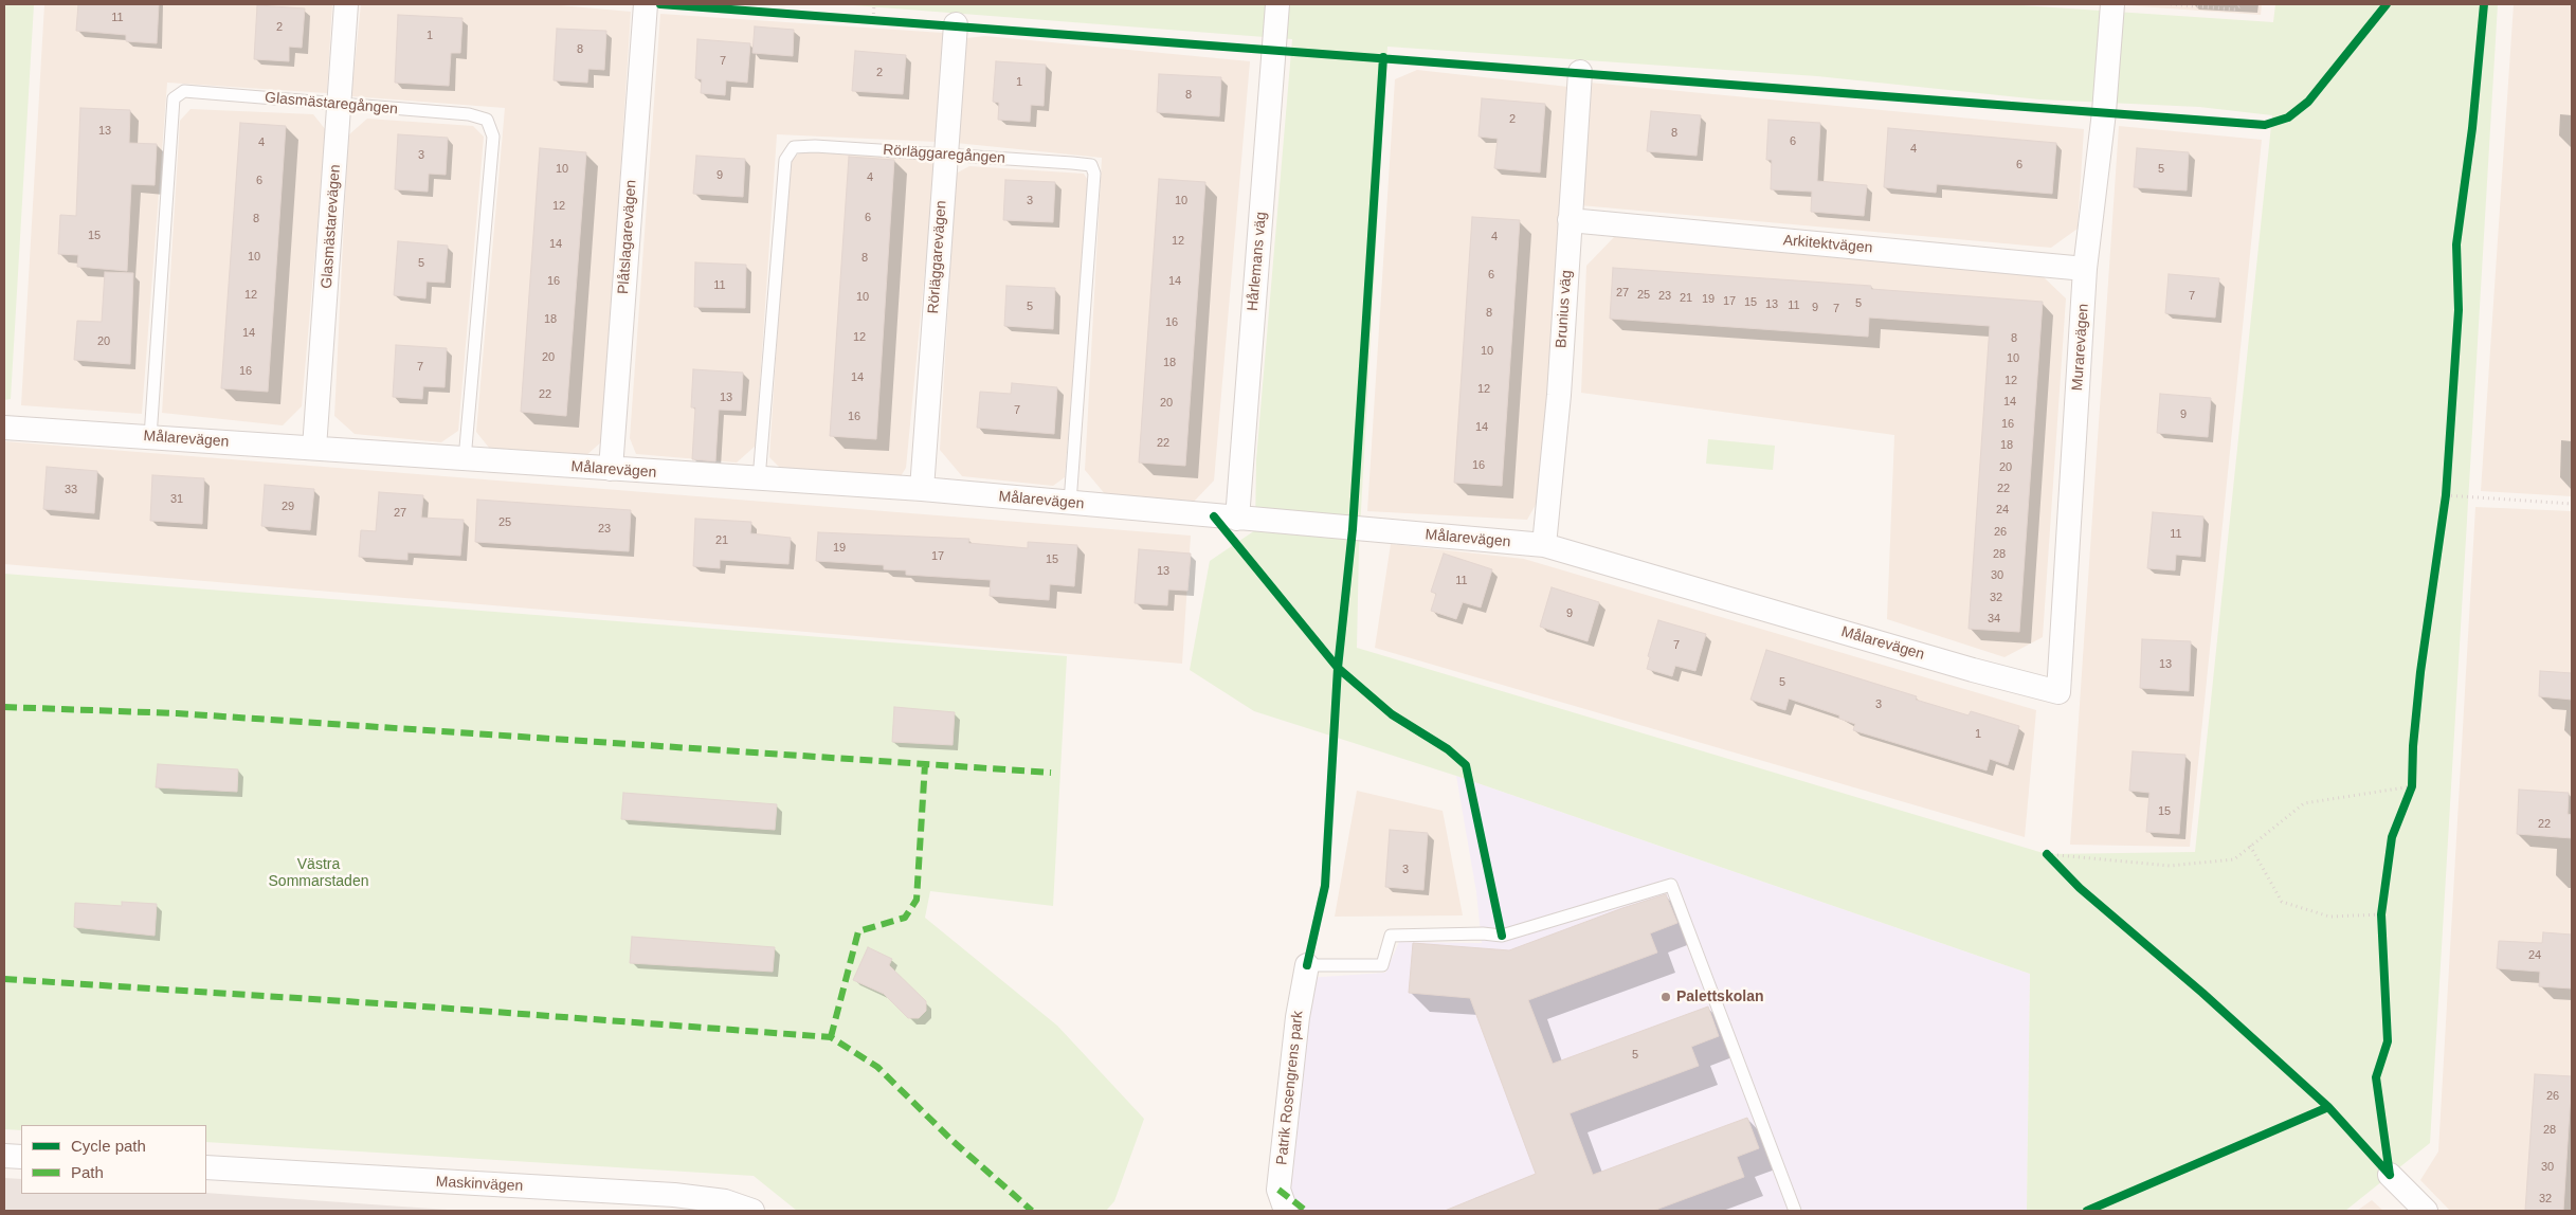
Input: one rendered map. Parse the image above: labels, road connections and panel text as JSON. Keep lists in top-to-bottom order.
{
  "streets": {
    "street": [
      "Glasmästarevägen",
      "Plåtslagarevägen",
      "Arkitektvägen",
      "Rörläggarevägen",
      "Hårlemans väg",
      "Brunius väg",
      "Murarevägen",
      "Målarevägen",
      "Patrik Rosengrens park",
      "Maskinvägen"
    ],
    "lane": ["Glasmästaregången", "Rörläggaregången"]
  },
  "crossings": [
    ["Glasmästaregången", "Glasmästarevägen"],
    ["Glasmästaregången", "Målarevägen"],
    ["Rörläggaregången", "Rörläggarevägen"],
    ["Rörläggaregången", "Målarevägen"],
    ["Glasmästarevägen", "Målarevägen"],
    ["Plåtslagarevägen", "Målarevägen"],
    ["Arkitektvägen", "Brunius väg"],
    ["Arkitektvägen", "Murarevägen"],
    ["Rörläggarevägen", "Målarevägen"],
    ["Hårlemans väg", "Målarevägen"],
    ["Brunius väg", "Målarevägen"],
    ["Murarevägen", "Målarevägen"]
  ],
  "parks": ["Västra Sommarstaden"],
  "places": ["Palettskolan"],
  "house_numbers": [
    "11",
    "2",
    "1",
    "8",
    "7",
    "2",
    "1",
    "8",
    "2",
    "13",
    "8",
    "6",
    "4",
    "4",
    "3",
    "6",
    "10",
    "5",
    "9",
    "4",
    "6",
    "3",
    "10",
    "12",
    "6",
    "8",
    "15",
    "4",
    "12",
    "14",
    "10",
    "8",
    "5",
    "6",
    "16",
    "14",
    "11",
    "27",
    "12",
    "25",
    "23",
    "7",
    "10",
    "21",
    "19",
    "17",
    "15",
    "5",
    "13",
    "11",
    "5",
    "9",
    "7",
    "8",
    "18",
    "16",
    "14",
    "12",
    "8",
    "20",
    "10",
    "20",
    "10",
    "18",
    "7",
    "16",
    "14",
    "12",
    "12",
    "22",
    "13",
    "14",
    "20",
    "7",
    "9",
    "16",
    "16",
    "14",
    "22",
    "18",
    "16",
    "20",
    "22",
    "33",
    "31",
    "29",
    "24",
    "27",
    "25",
    "23",
    "26",
    "11",
    "21",
    "19",
    "28",
    "17",
    "15",
    "13",
    "30",
    "11",
    "32",
    "9",
    "34",
    "7",
    "13",
    "5",
    "3",
    "1",
    "15",
    "22",
    "3",
    "24",
    "5",
    "26",
    "28",
    "30",
    "32"
  ],
  "legend": ["Cycle path", "Path"]
}
